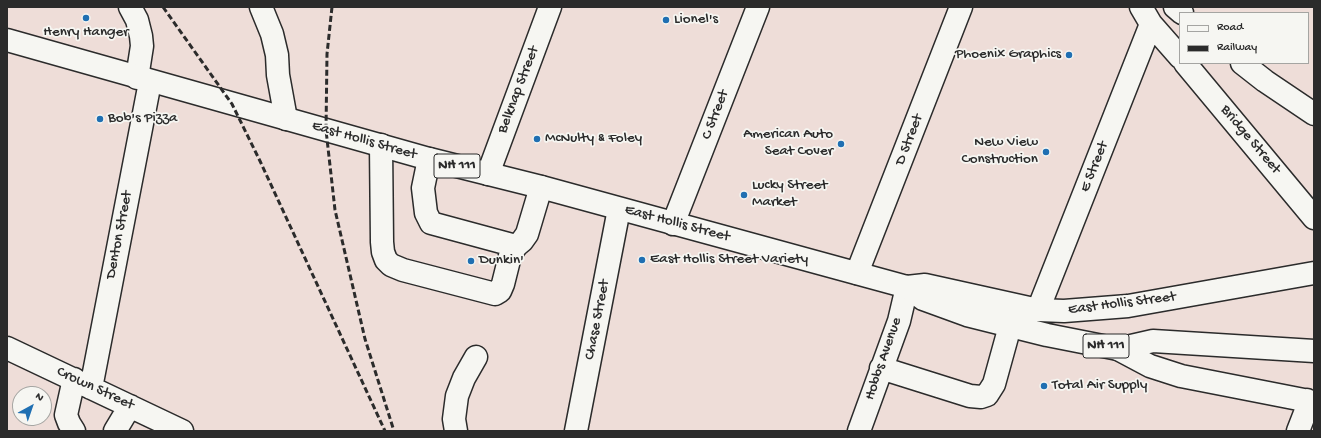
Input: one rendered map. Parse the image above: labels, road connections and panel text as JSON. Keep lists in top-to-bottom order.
{
  "streets": {
    "street": [
      "Belknap Street",
      "C Street",
      "D Street",
      "Bridge Street",
      "East Hollis Street",
      "NH 111",
      "E Street",
      "Denton Street",
      "Chase Street",
      "Hobbs Avenue",
      "Crown Street"
    ]
  },
  "crossings": [
    ["Belknap Street", "East Hollis Street"],
    ["C Street", "East Hollis Street"],
    ["D Street", "East Hollis Street"],
    ["East Hollis Street", "E Street"],
    ["East Hollis Street", "Denton Street"],
    ["East Hollis Street", "Chase Street"],
    ["East Hollis Street", "Hobbs Avenue"],
    ["Denton Street", "Crown Street"]
  ],
  "places": [
    "Henry Hanger",
    "Lionel's",
    "Phoenix Graphics",
    "Bob's Pizza",
    "McNulty & Foley",
    "American Auto Seat Cover",
    "New View Construction",
    "Lucky Street Market",
    "East Hollis Street Variety",
    "Dunkin'",
    "Total Air Supply"
  ],
  "legend": ["Road", "Railway"],
  "north": "top right"
}
